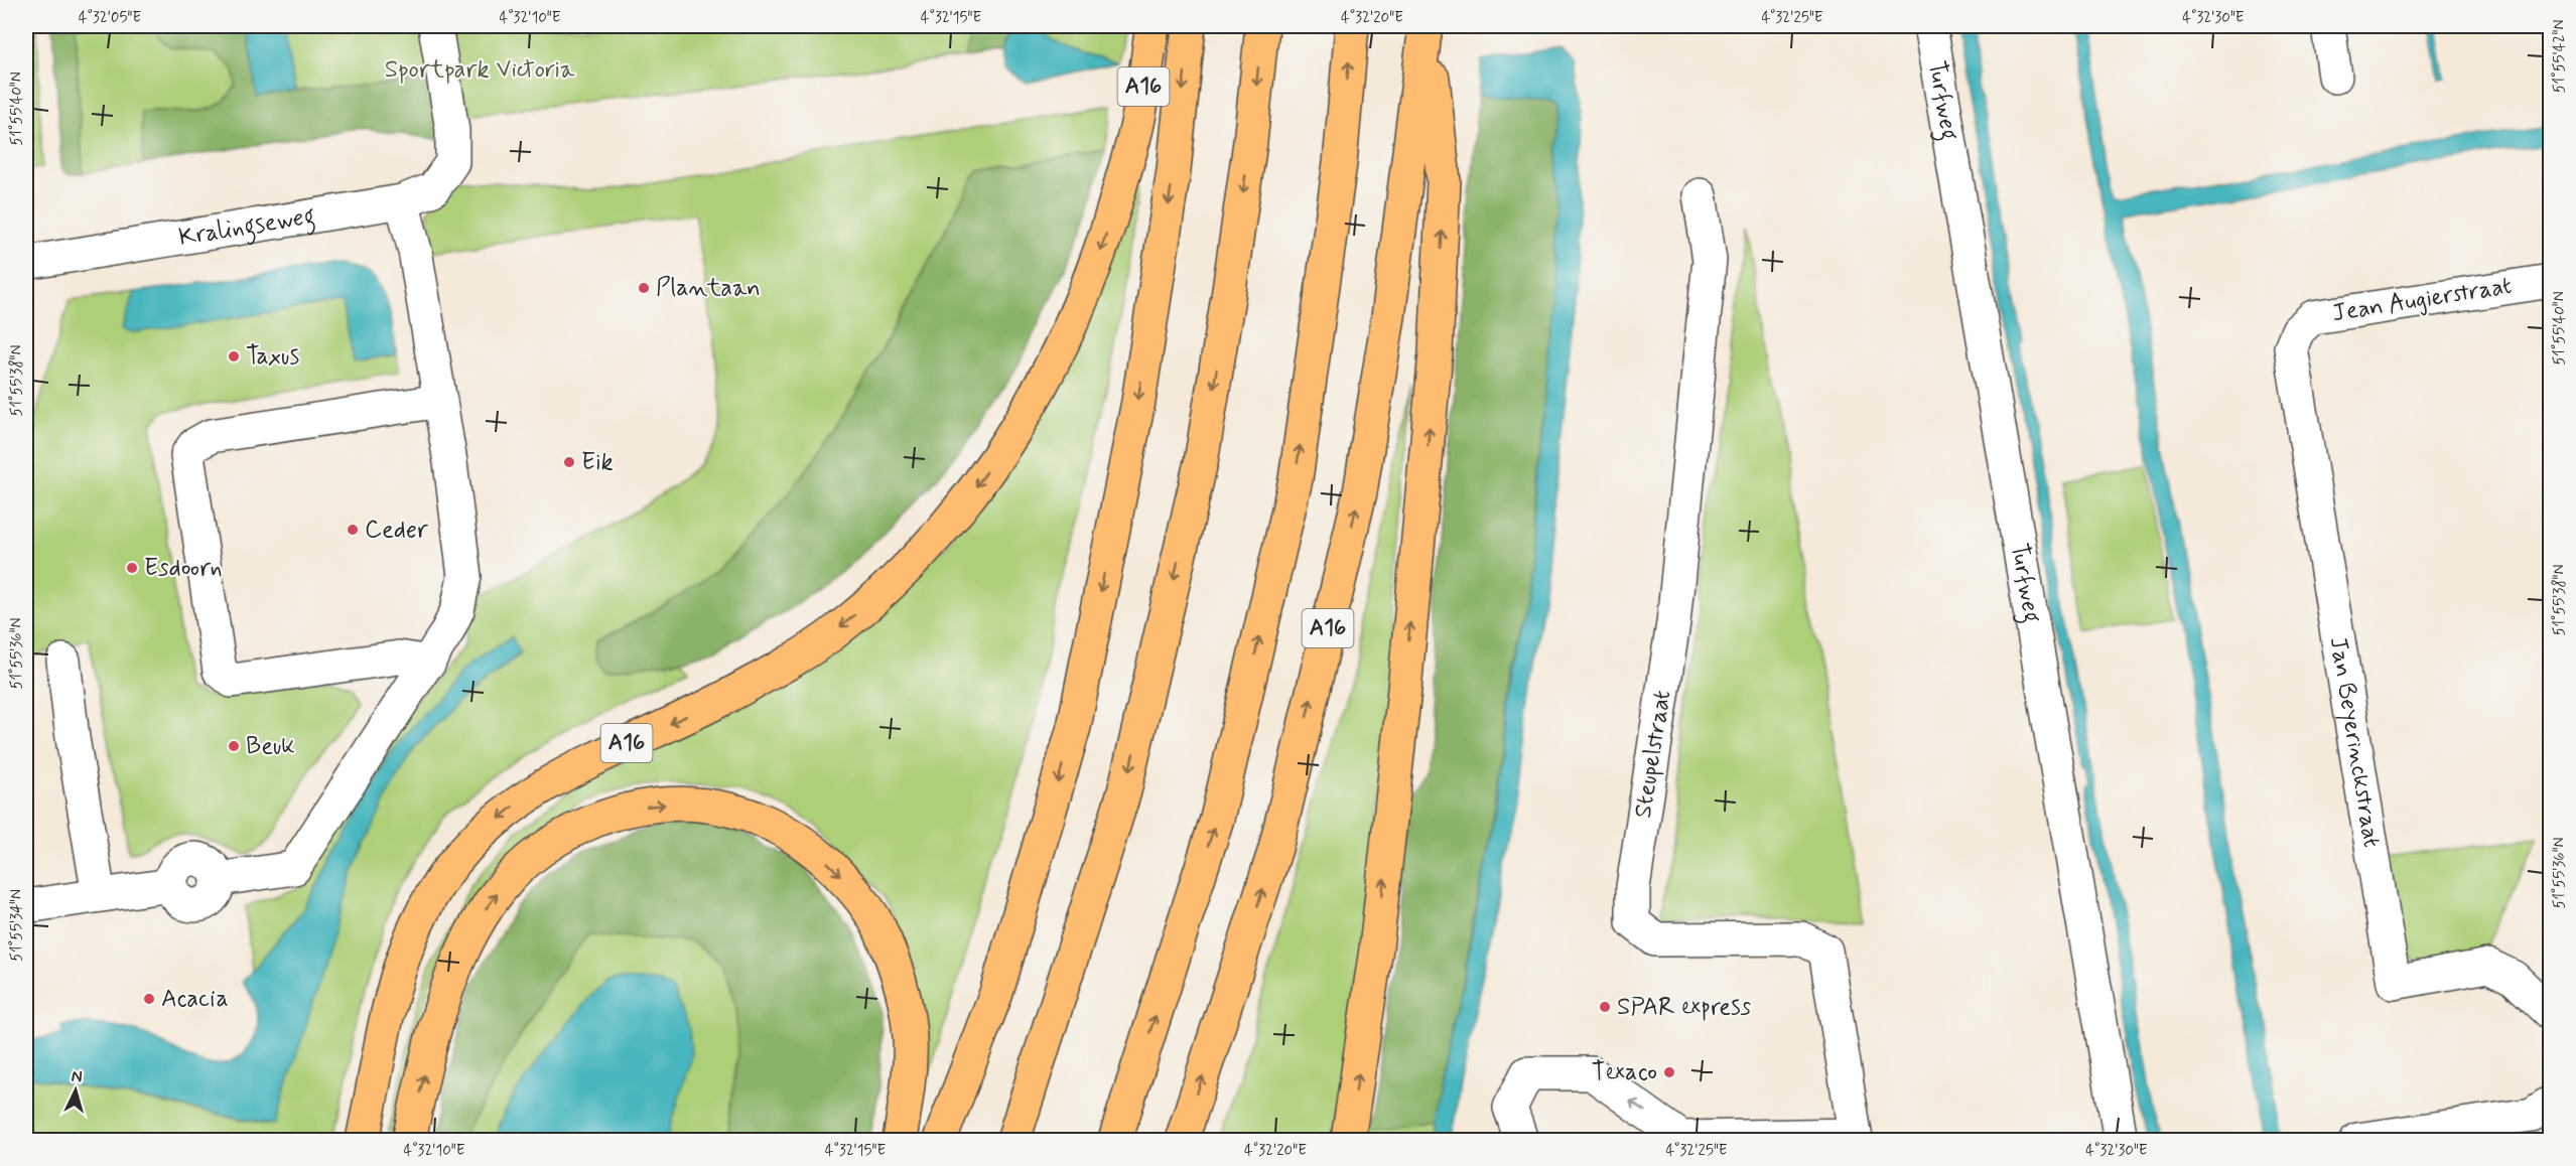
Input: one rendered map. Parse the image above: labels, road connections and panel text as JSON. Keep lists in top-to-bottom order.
{
  "streets": {
    "highway": ["A16"],
    "street": [
      "Turfweg",
      "Kralingseweg",
      "Jean Augierstraat",
      "Jan Beyerinckstraat",
      "Steupelstraat"
    ]
  },
  "crossings": [
    ["Jean Augierstraat", "Jan Beyerinckstraat"]
  ],
  "parks": ["Sportpark Victoria"],
  "places": [
    "Plantaan",
    "Taxus",
    "Eik",
    "Ceder",
    "Esdoorn",
    "Beuk",
    "Acacia",
    "SPAR express",
    "Texaco"
  ],
  "north": "top",
  "coordinates": [
    "4°32'05\"E",
    "4°32'10\"E",
    "4°32'15\"E",
    "4°32'20\"E",
    "4°32'25\"E",
    "4°32'30\"E",
    "51°55'42\"N",
    "51°55'40\"N",
    "51°55'38\"N",
    "51°55'36\"N",
    "51°55'34\"N"
  ]
}
